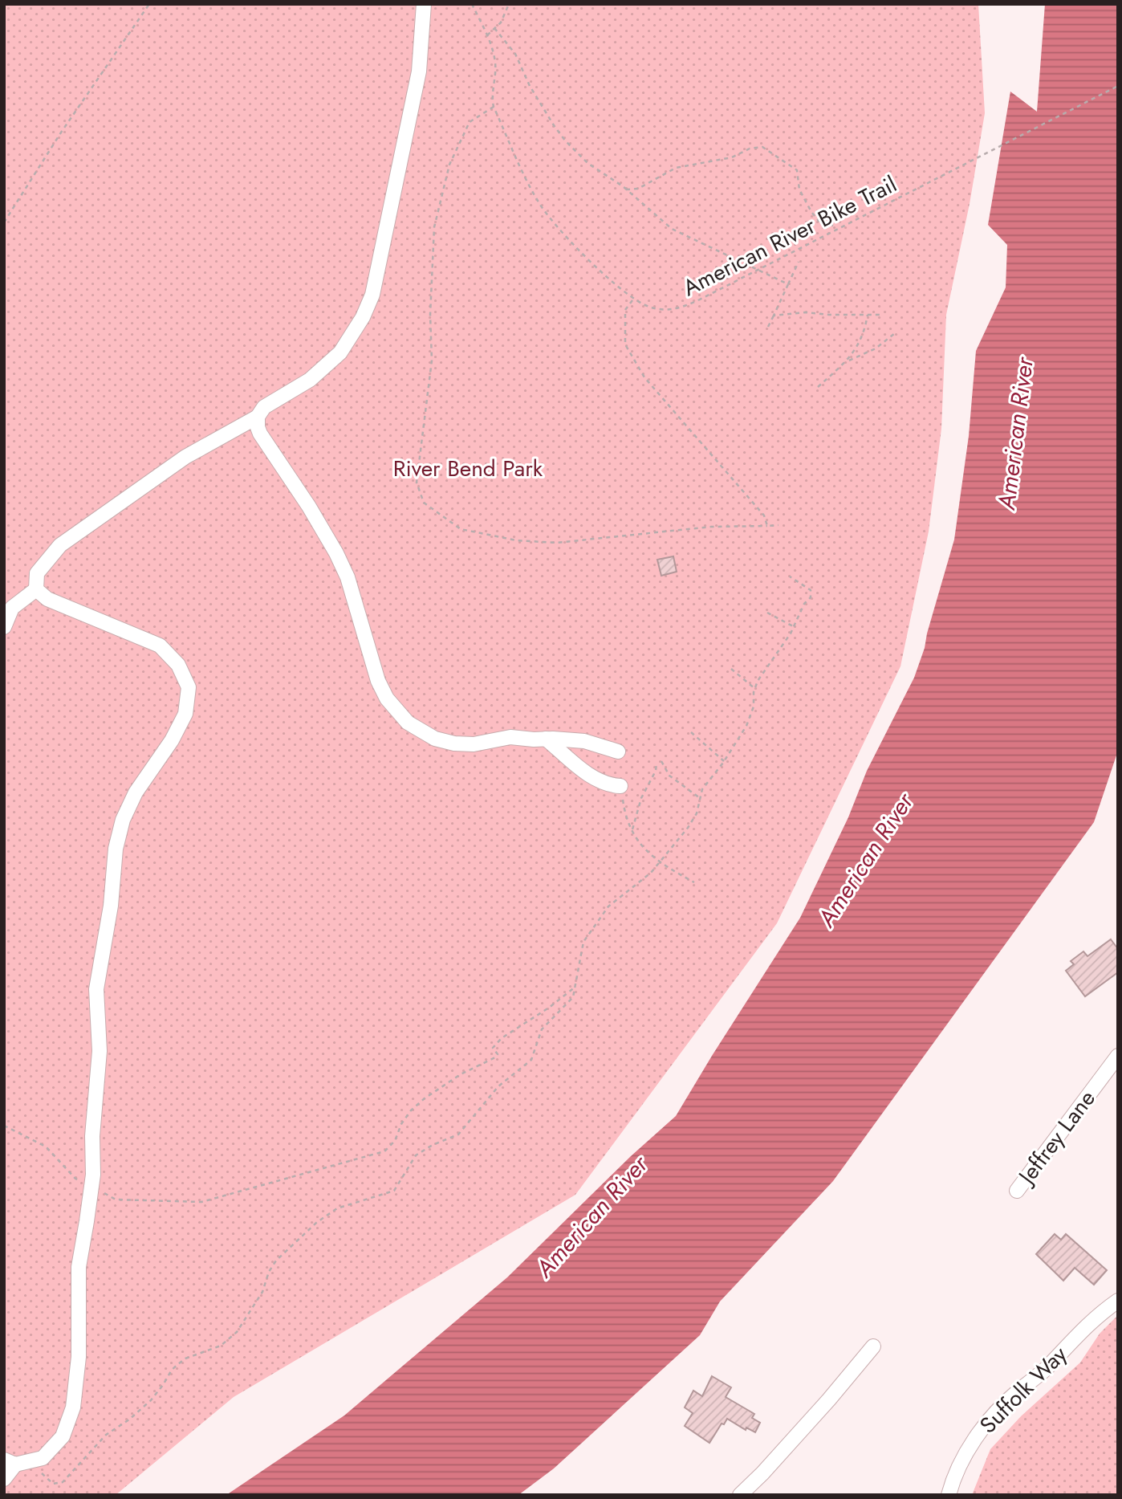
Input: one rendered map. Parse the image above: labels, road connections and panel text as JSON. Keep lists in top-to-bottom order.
{
  "streets": {
    "street": ["Jeffrey Lane", "Suffolk Way"],
    "path": ["American River Bike Trail"]
  },
  "water": ["American River"],
  "parks": ["River Bend Park"]
}
